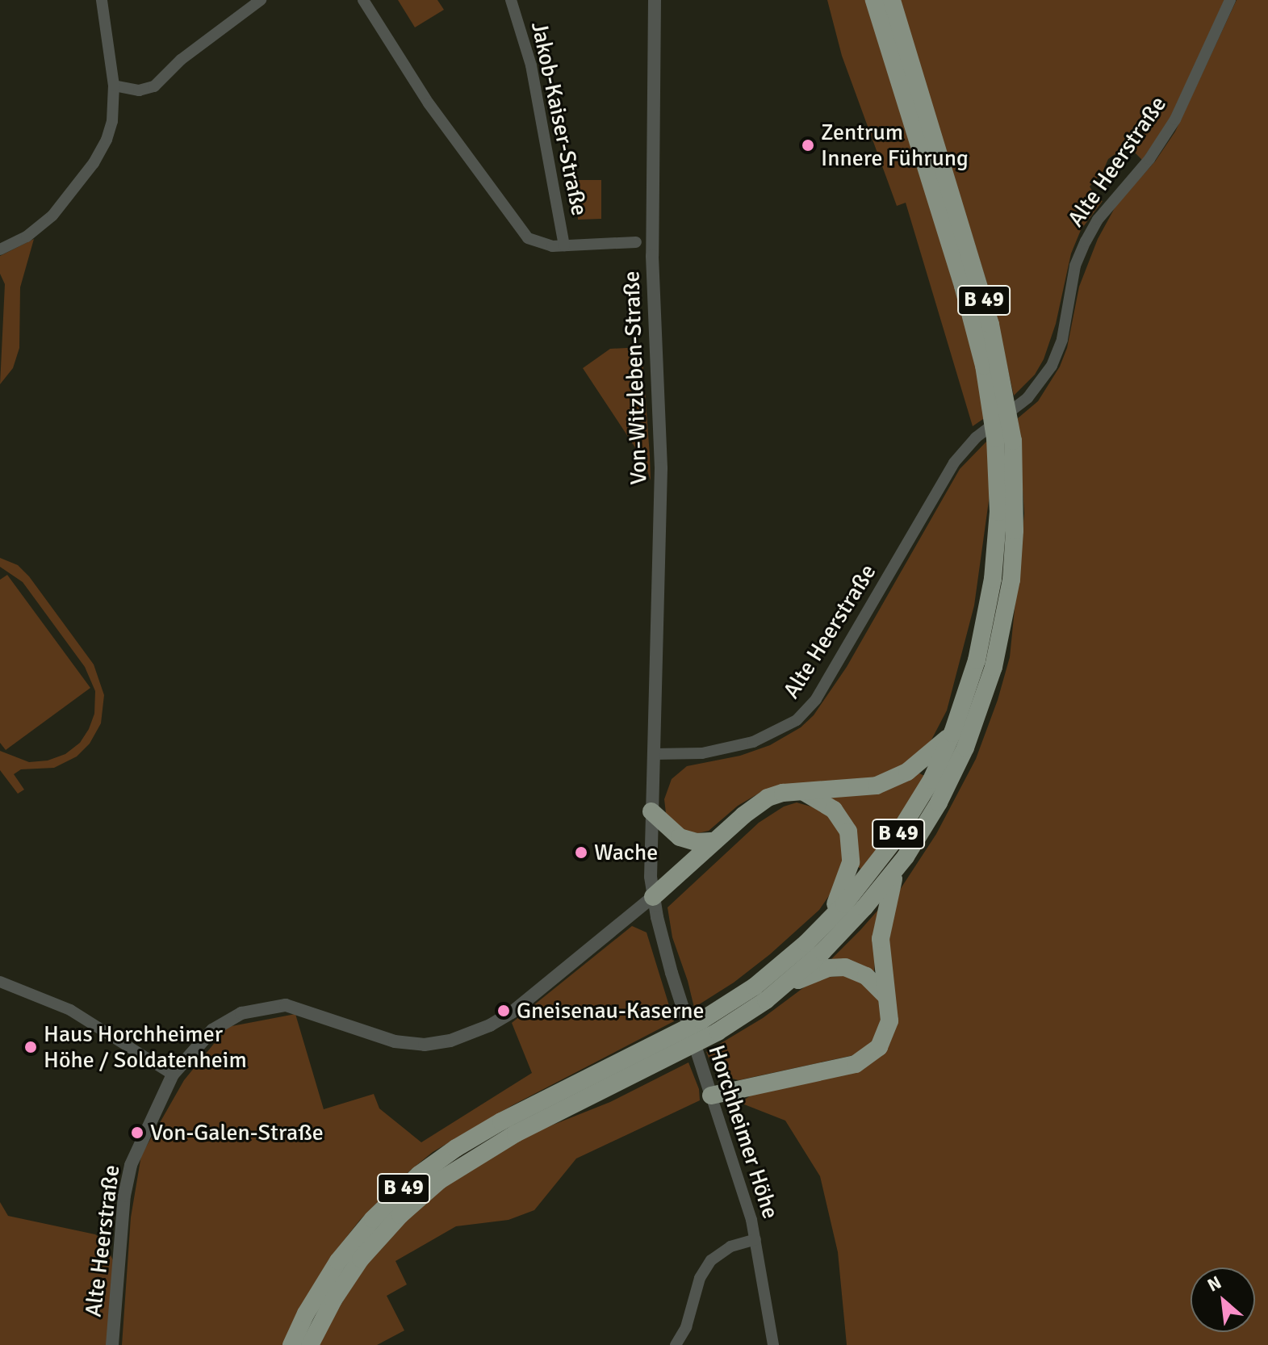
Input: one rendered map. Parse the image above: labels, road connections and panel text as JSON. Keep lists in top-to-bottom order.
{
  "streets": {
    "highway": ["B 49"],
    "street": [
      "Jakob-Kaiser-Straße",
      "Alte Heerstraße",
      "Von-Witzleben-Straße",
      "Horchheimer Höhe"
    ]
  },
  "crossings": [
    ["Alte Heerstraße", "Von-Witzleben-Straße"],
    ["Alte Heerstraße", "Horchheimer Höhe"]
  ],
  "places": [
    "Zentrum Innere Führung",
    "Wache",
    "Gneisenau-Kaserne",
    "Haus Horchheimer Höhe / Soldatenheim",
    "Von-Galen-Straße"
  ],
  "north": "top left"
}
